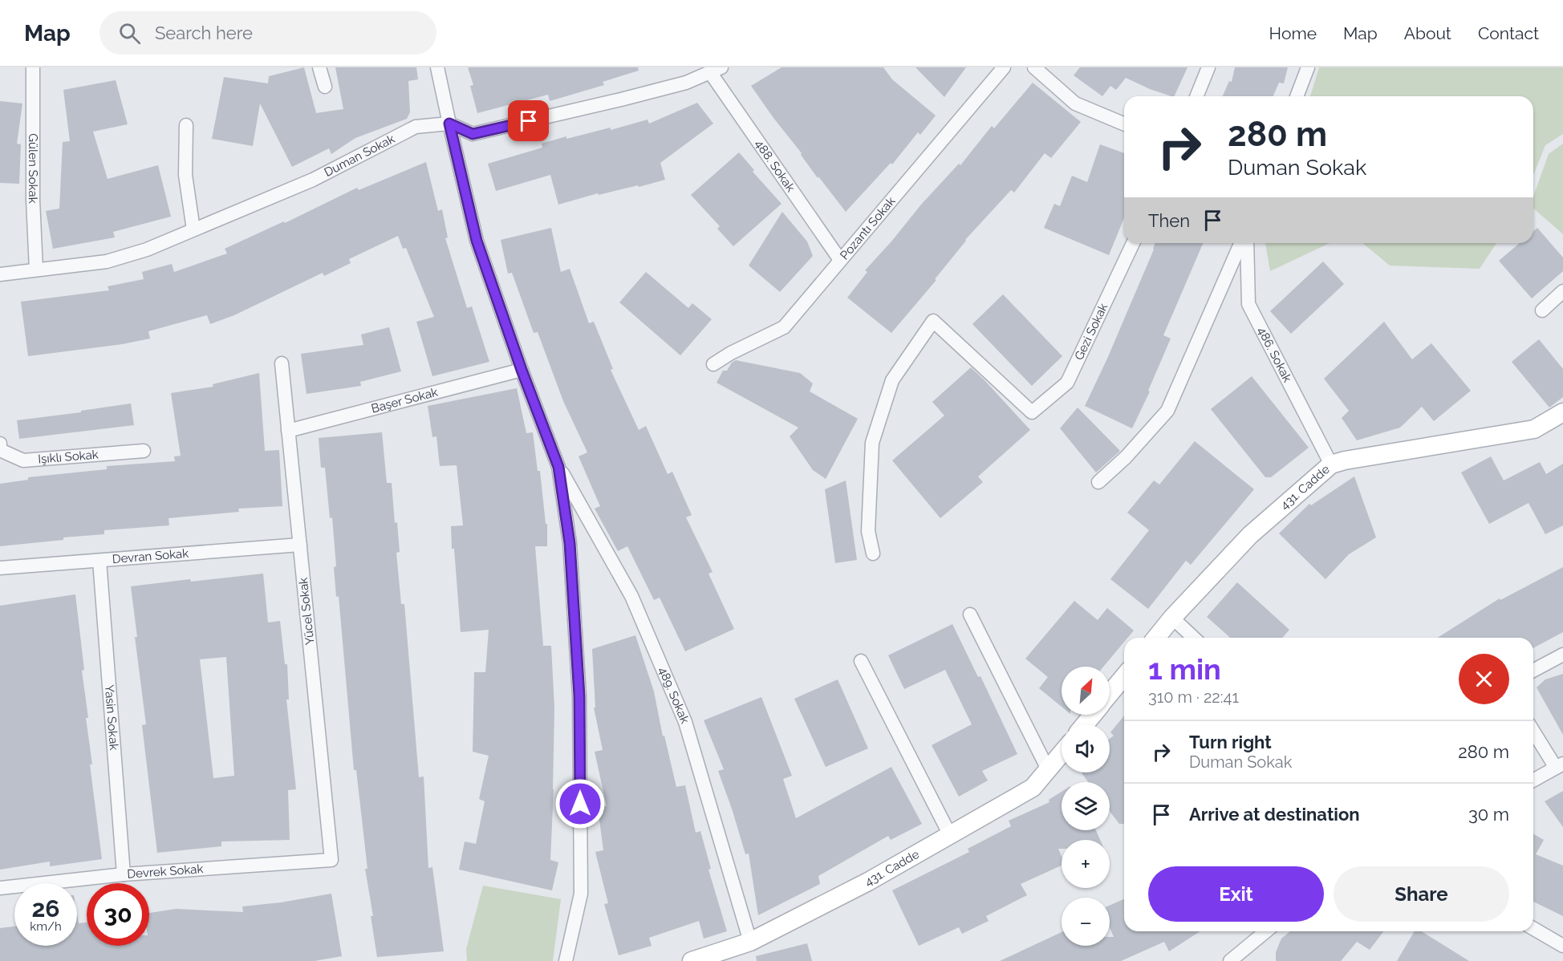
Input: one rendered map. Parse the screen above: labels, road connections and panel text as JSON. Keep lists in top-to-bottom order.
{
  "streets": {
    "street": [
      "Duman Sokak",
      "488. Sokak",
      "Gülen Sokak",
      "Pozantı Sokak",
      "Gezi Sokak",
      "486. Sokak",
      "Başer Sokak",
      "Işıklı Sokak",
      "431. Cadde",
      "Devran Sokak",
      "Yücel Sokak",
      "489. Sokak",
      "Yasin Sokak",
      "Devrek Sokak"
    ]
  },
  "crossings": [
    ["Duman Sokak", "488. Sokak"],
    ["Duman Sokak", "Gülen Sokak"],
    ["488. Sokak", "Pozantı Sokak"],
    ["486. Sokak", "431. Cadde"],
    ["Başer Sokak", "Yücel Sokak"],
    ["431. Cadde", "489. Sokak"],
    ["Devran Sokak", "Yücel Sokak"],
    ["Devran Sokak", "Yasin Sokak"],
    ["Yücel Sokak", "Devrek Sokak"],
    ["Yasin Sokak", "Devrek Sokak"]
  ],
  "north": "top right",
  "page": {
    "header": "Map",
    "search": "Search here",
    "nav": [
      "Home",
      "Map",
      "About",
      "Contact"
    ],
    "turn": ["280 m", "Duman Sokak"],
    "then": "Then",
    "heading": ["1 min", "310 m · 22:41"],
    "map_buttons": ["+", "−"],
    "list": [
      {
        "name": "Turn right",
        "note": "Duman Sokak",
        "value": "280 m"
      },
      {
        "name": "Arrive at destination",
        "value": "30 m"
      }
    ],
    "buttons": ["Exit", "Share"],
    "speed": "26 km/h",
    "limit": "30"
  }
}
